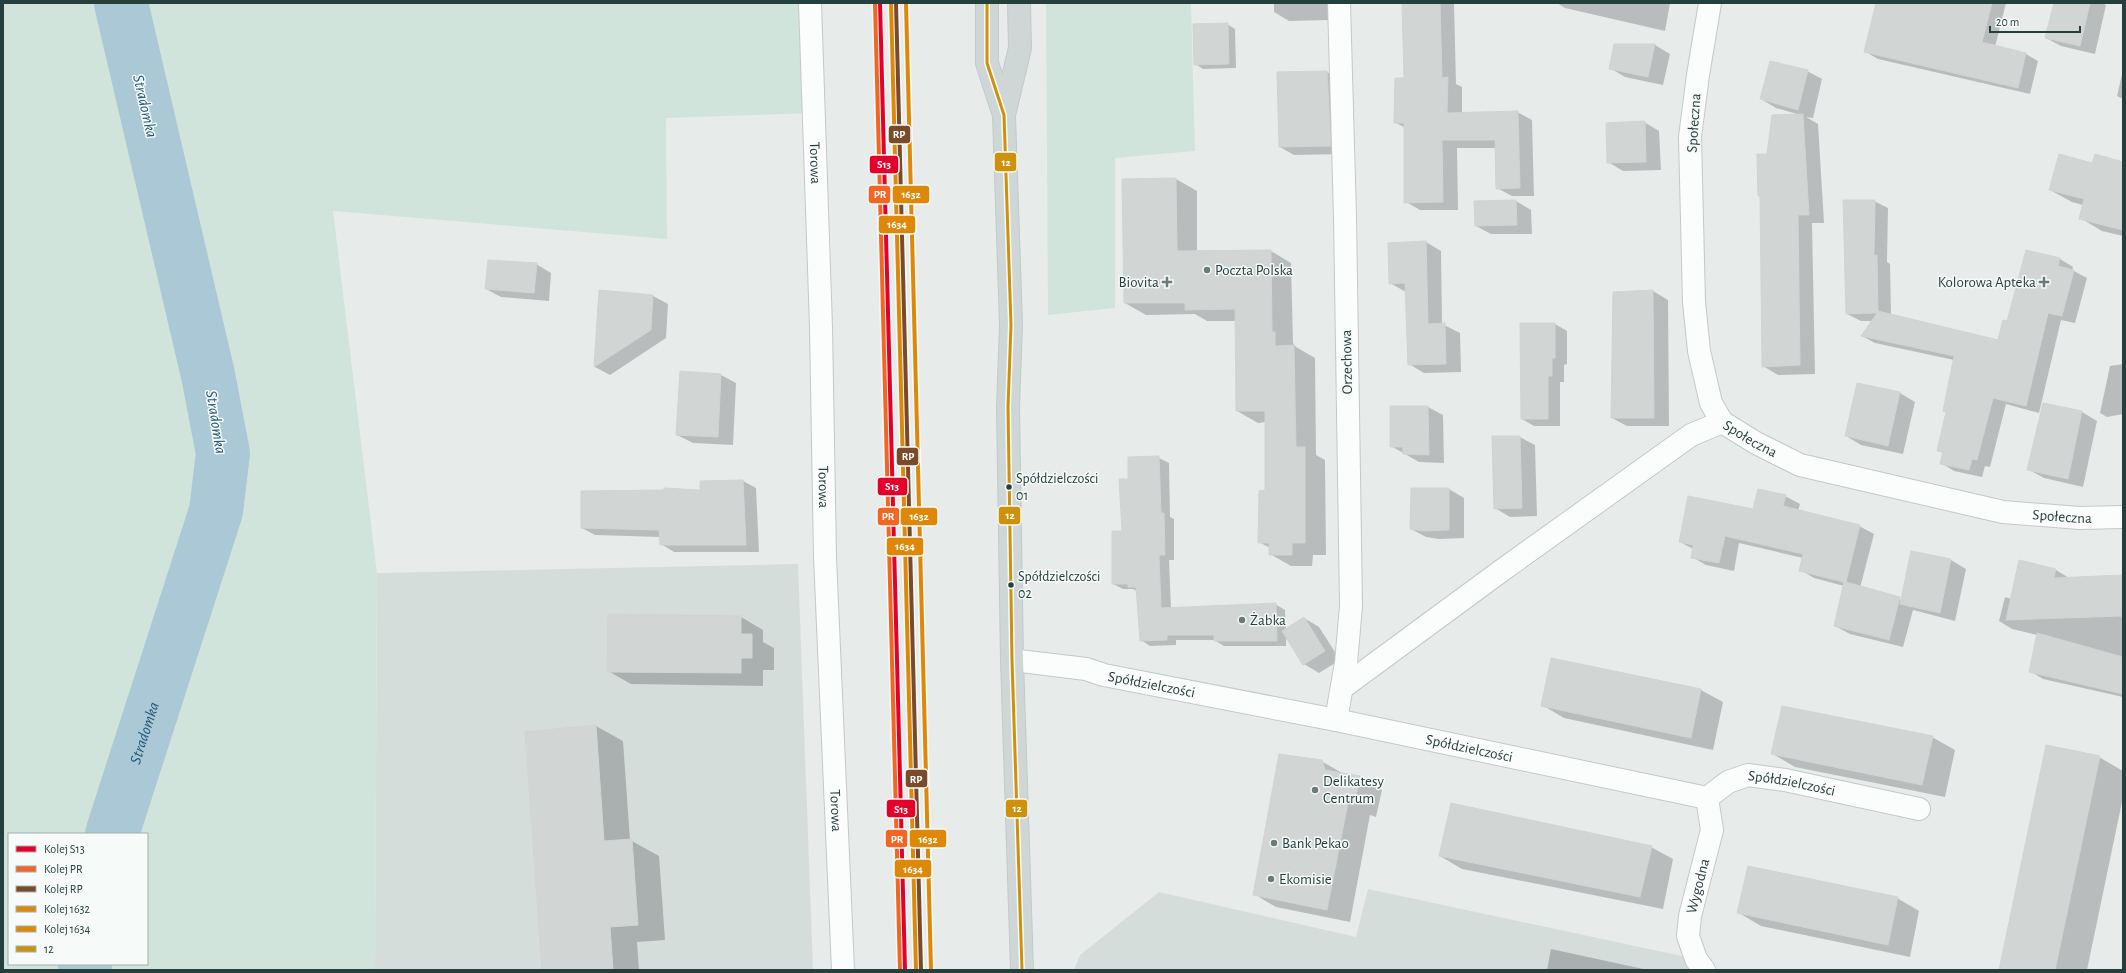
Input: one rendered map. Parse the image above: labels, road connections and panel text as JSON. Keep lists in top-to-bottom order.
{
  "streets": {
    "street": [
      "Społeczna",
      "Torowa",
      "Orzechowa",
      "Spółdzielczości",
      "Wygodna"
    ]
  },
  "crossings": [
    ["Orzechowa", "Spółdzielczości"],
    ["Spółdzielczości", "Wygodna"]
  ],
  "water": ["Stradomka"],
  "places": {
    "other": [
      "Poczta Polska",
      "Spółdzielczości 01",
      "Spółdzielczości 02",
      "Żabka",
      "Delikatesy Centrum",
      "Bank Pekao",
      "Ekomisie"
    ],
    "health": ["Biovita", "Kolorowa Apteka"]
  },
  "lines": [
    "rail line S13",
    "rail line PR",
    "rail line RP",
    "rail line 1632",
    "rail line 1634",
    "transit line 12"
  ],
  "legend": [
    "Kolej S13",
    "Kolej PR",
    "Kolej RP",
    "Kolej 1632",
    "Kolej 1634",
    "12"
  ],
  "scale_bar": "20 m"
}
